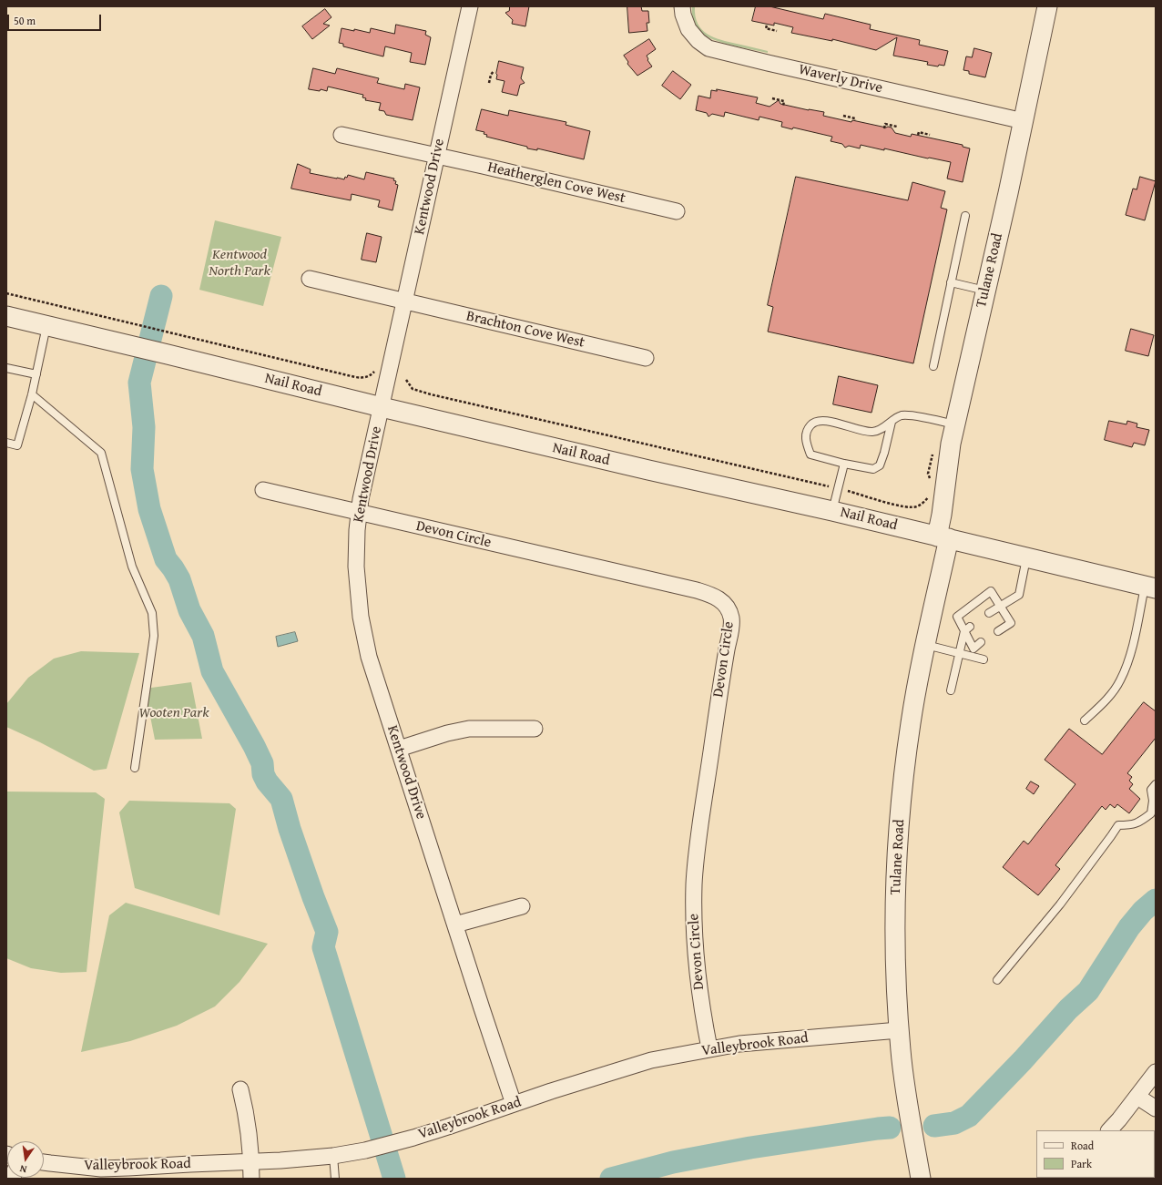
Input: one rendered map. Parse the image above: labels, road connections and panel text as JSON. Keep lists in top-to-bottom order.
{
  "streets": {
    "street": [
      "Waverly Drive",
      "Heatherglen Cove West",
      "Kentwood Drive",
      "Tulane Road",
      "Brachton Cove West",
      "Nail Road",
      "Devon Circle",
      "Valleybrook Road"
    ]
  },
  "crossings": [
    ["Waverly Drive", "Tulane Road"],
    ["Heatherglen Cove West", "Kentwood Drive"],
    ["Kentwood Drive", "Brachton Cove West"],
    ["Kentwood Drive", "Nail Road"],
    ["Kentwood Drive", "Devon Circle"],
    ["Kentwood Drive", "Valleybrook Road"],
    ["Tulane Road", "Nail Road"],
    ["Tulane Road", "Valleybrook Road"],
    ["Devon Circle", "Valleybrook Road"]
  ],
  "parks": ["Kentwood North Park", "Wooten Park"],
  "legend": ["Road", "Park"],
  "scale_bar": "50 m",
  "north": "bottom"
}
